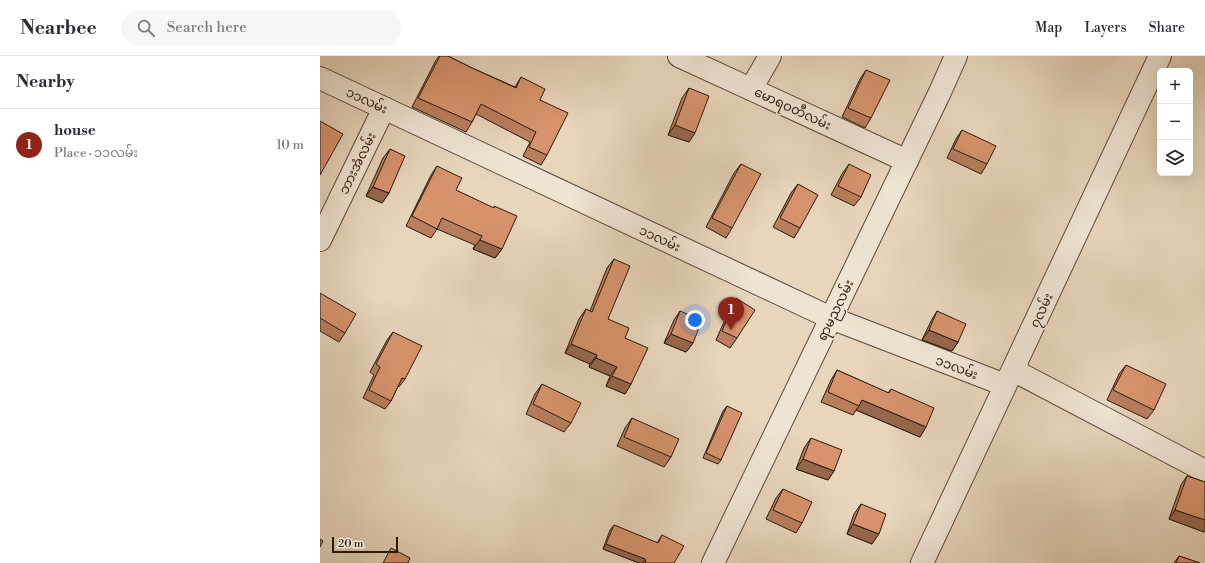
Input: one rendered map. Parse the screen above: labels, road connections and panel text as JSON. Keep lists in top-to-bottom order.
{
  "streets": {
    "street": [
      "၁၁လမ်း",
      "မောရဝတီလမ်း",
      "ဘားအံလမ်း",
      "ရာမညလမ်း",
      "၇လမ်း"
    ]
  },
  "crossings": [
    ["၁၁လမ်း", "ဘားအံလမ်း"],
    ["၁၁လမ်း", "ရာမညလမ်း"],
    ["၁၁လမ်း", "၇လမ်း"],
    ["မောရဝတီလမ်း", "ရာမညလမ်း"]
  ],
  "scale_bar": "20 m",
  "page": {
    "header": "Nearbee",
    "search": "Search here",
    "nav": ["Map", "Layers", "Share"],
    "heading": "Nearby",
    "map_buttons": ["+", "−"],
    "list": [
      {
        "mark": "1",
        "name": "house",
        "note": "Place · ၁၁လမ်း",
        "value": "10 m"
      }
    ],
    "pins": "1",
    "scale": "20 m"
  }
}
